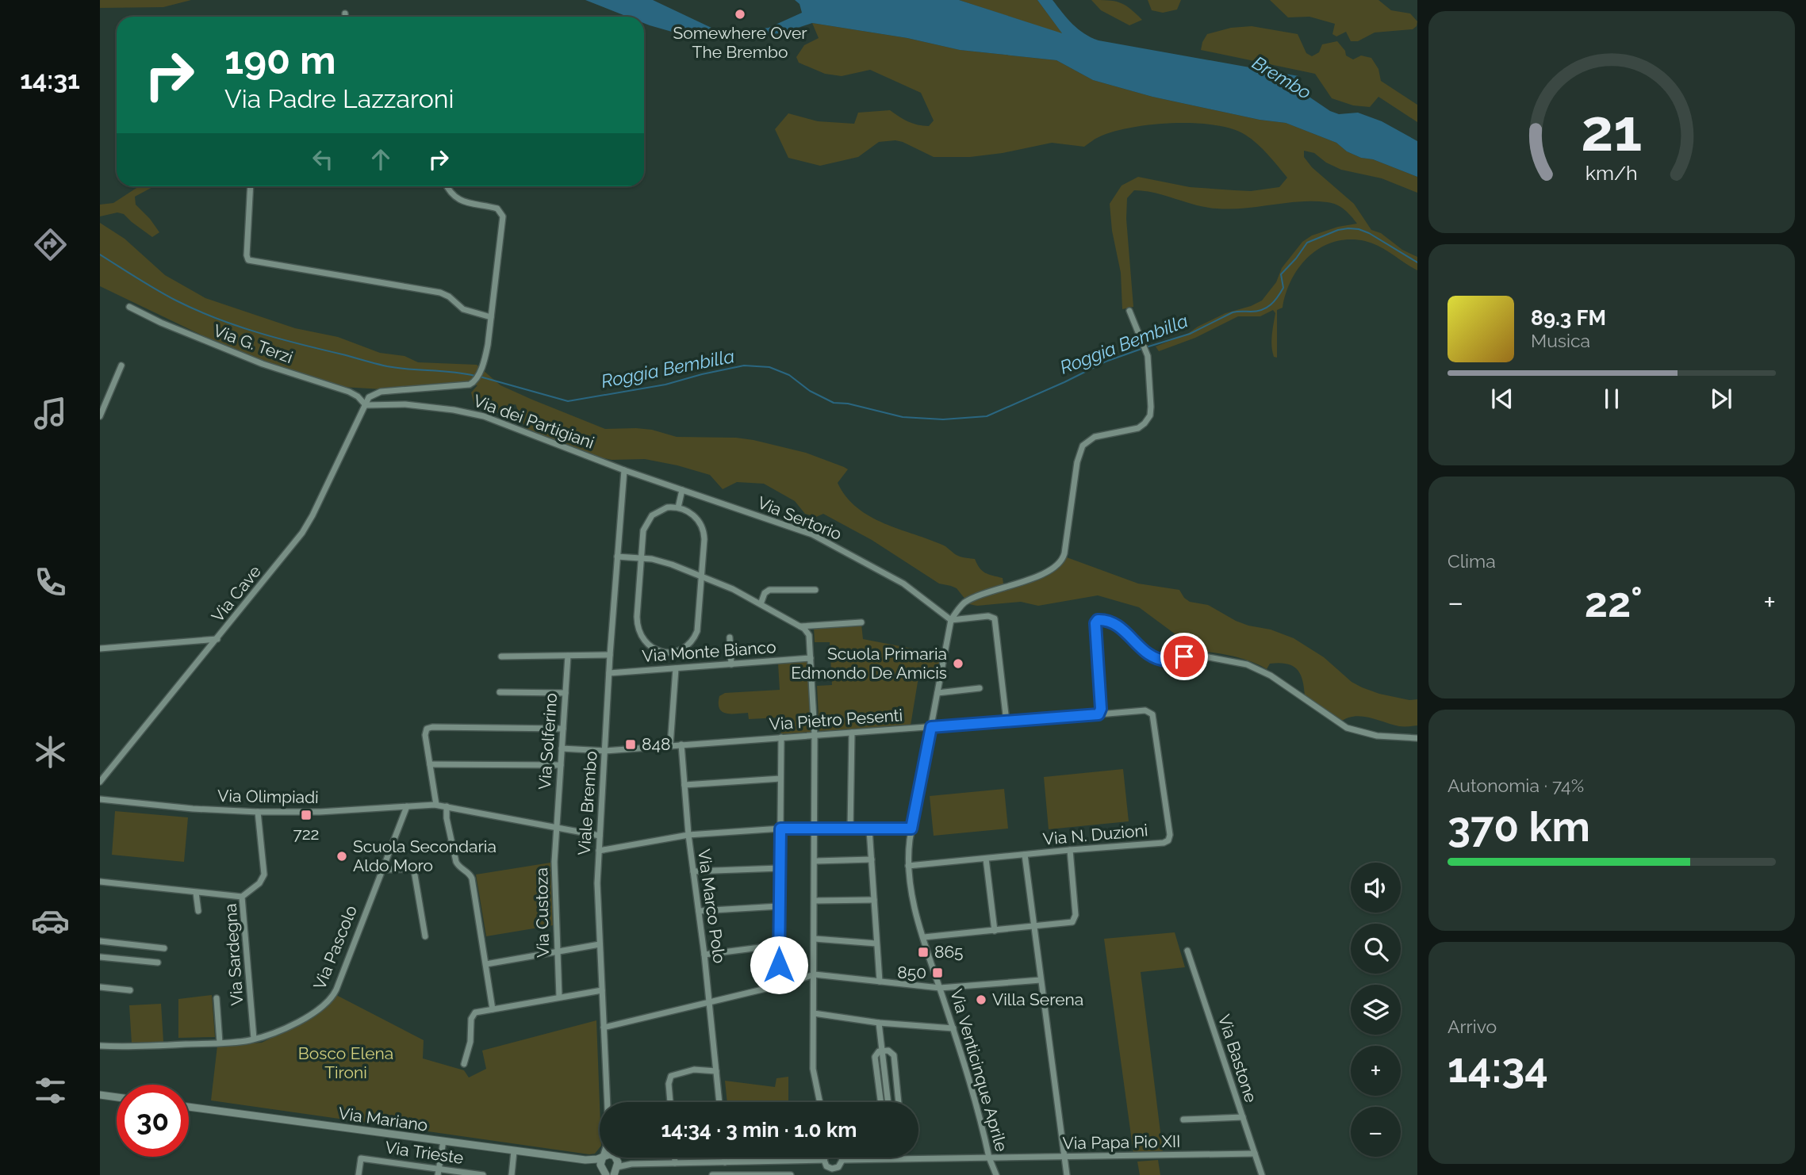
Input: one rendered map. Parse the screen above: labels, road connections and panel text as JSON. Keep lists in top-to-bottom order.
{
  "streets": {
    "street": [
      "Via G. Terzi",
      "Via dei Partigiani",
      "Via Sertorio",
      "Via Cave",
      "Via Monte Bianco",
      "Via Pietro Pesenti",
      "Via Solferino",
      "Via Olimpiadi",
      "Viale Brembo",
      "Via N. Duzioni",
      "Via Marco Polo",
      "Via Custoza",
      "Via Pascolo",
      "Via Sardegna",
      "Via Bastone",
      "Via Venticinque Aprile",
      "Via Mariano",
      "Via Papa Pio XII",
      "Via Trieste"
    ]
  },
  "crossings": [
    ["Via G. Terzi", "Via dei Partigiani"],
    ["Via G. Terzi", "Via Cave"],
    ["Via dei Partigiani", "Via Sertorio"],
    ["Via dei Partigiani", "Via Cave"],
    ["Via dei Partigiani", "Viale Brembo"],
    ["Via Sertorio", "Viale Brembo"],
    ["Via Sertorio", "Via Venticinque Aprile"],
    ["Via Monte Bianco", "Viale Brembo"],
    ["Via Pietro Pesenti", "Via Solferino"],
    ["Via Pietro Pesenti", "Viale Brembo"],
    ["Via Pietro Pesenti", "Via N. Duzioni"],
    ["Via Pietro Pesenti", "Via Marco Polo"],
    ["Via Pietro Pesenti", "Via Venticinque Aprile"],
    ["Via Solferino", "Via Olimpiadi"],
    ["Via Solferino", "Via Custoza"],
    ["Via Olimpiadi", "Viale Brembo"],
    ["Via Olimpiadi", "Via Custoza"],
    ["Via Olimpiadi", "Via Pascolo"],
    ["Via Olimpiadi", "Via Sardegna"],
    ["Via N. Duzioni", "Via Venticinque Aprile"],
    ["Via Pascolo", "Via Sardegna"],
    ["Via Bastone", "Via Papa Pio XII"],
    ["Via Venticinque Aprile", "Via Papa Pio XII"]
  ],
  "water": ["Brembo", "Roggia Bembilla"],
  "parks": ["Bosco Elena Tironi"],
  "places": {
    "other": [
      "Somewhere Over The Brembo",
      "Scuola Primaria Edmondo De Amicis",
      "Scuola Secondaria Aldo Moro",
      "Villa Serena"
    ],
    "transit": [
      "848",
      "722",
      "865",
      "850"
    ]
  },
  "page": {
    "tabs": "14:31",
    "turn": ["190 m", "Via Padre Lazzaroni"],
    "song": ["89.3 FM", "Musica"],
    "tile": [
      "Clima",
      ["Autonomia · 74%", "370 km"],
      ["Arrivo", "14:34"]
    ],
    "heat": ["−", "22°", "+"],
    "map_buttons": ["+", "−"],
    "limit": "30",
    "trip": "14:34 · 3 min · 1.0 km",
    "gauge": ["21", "km/h"]
  }
}
